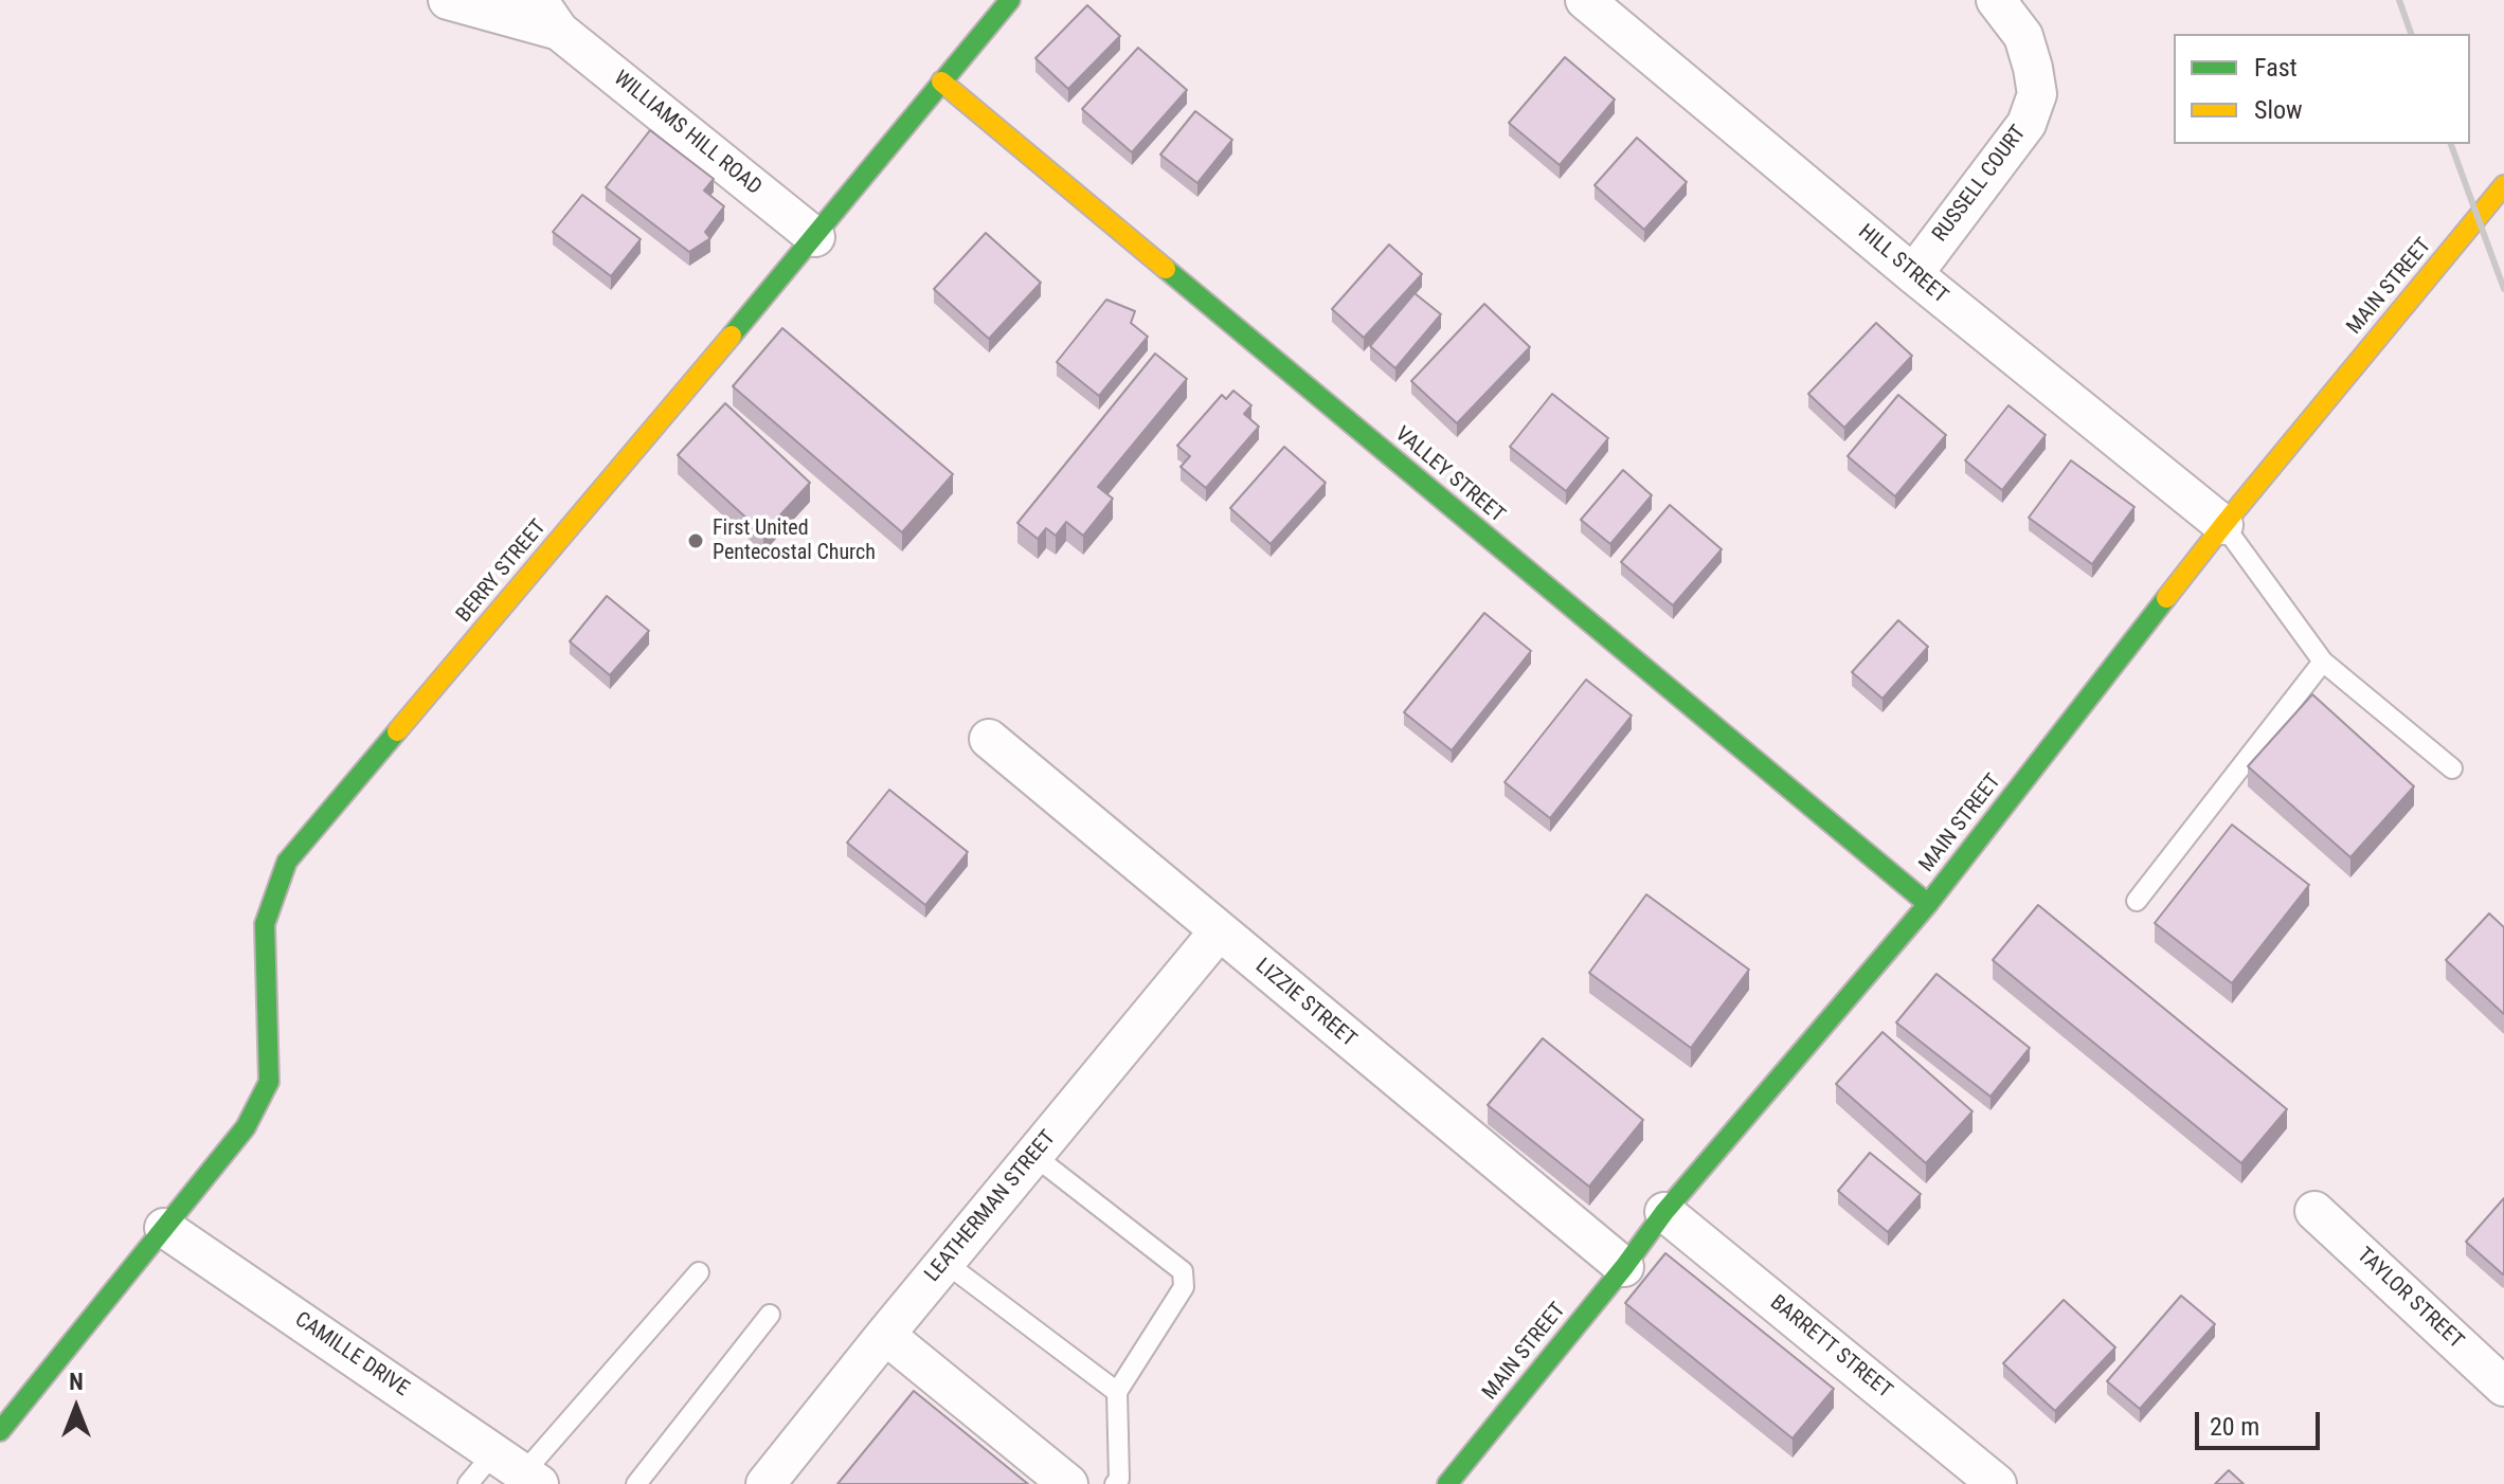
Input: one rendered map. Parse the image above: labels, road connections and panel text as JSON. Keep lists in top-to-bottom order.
{
  "streets": {
    "street": [
      "WILLIAMS HILL ROAD",
      "RUSSELL COURT",
      "HILL STREET",
      "MAIN STREET",
      "VALLEY STREET",
      "BERRY STREET",
      "LIZZIE STREET",
      "LEATHERMAN STREET",
      "TAYLOR STREET",
      "BARRETT STREET",
      "CAMILLE DRIVE"
    ]
  },
  "crossings": [
    ["WILLIAMS HILL ROAD", "BERRY STREET"],
    ["RUSSELL COURT", "HILL STREET"],
    ["HILL STREET", "MAIN STREET"],
    ["MAIN STREET", "VALLEY STREET"],
    ["MAIN STREET", "LIZZIE STREET"],
    ["MAIN STREET", "BARRETT STREET"],
    ["VALLEY STREET", "BERRY STREET"],
    ["BERRY STREET", "CAMILLE DRIVE"],
    ["LIZZIE STREET", "LEATHERMAN STREET"]
  ],
  "places": ["First United Pentecostal Church"],
  "legend": ["Fast", "Slow"],
  "scale_bar": "20 m",
  "north": "top"
}
